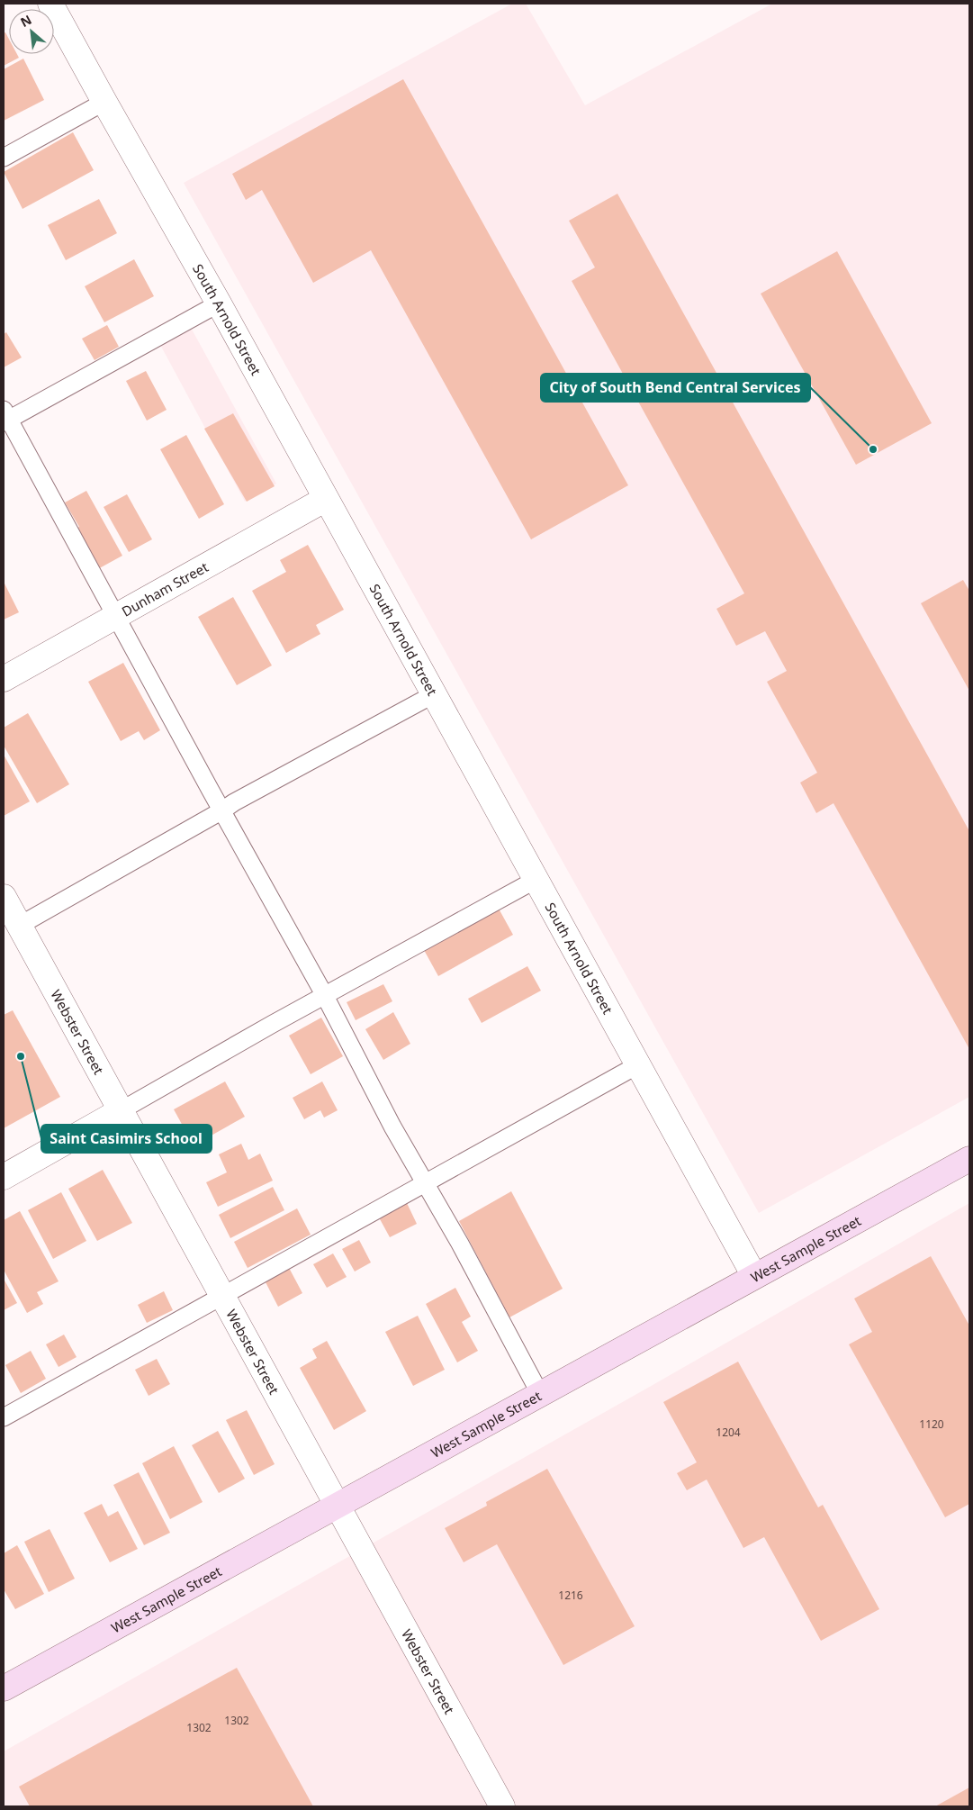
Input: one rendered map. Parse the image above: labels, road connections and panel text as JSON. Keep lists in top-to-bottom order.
{
  "streets": {
    "main road": ["West Sample Street"],
    "street": ["South Arnold Street", "Dunham Street", "Webster Street"]
  },
  "crossings": [
    ["South Arnold Street", "Dunham Street"],
    ["South Arnold Street", "West Sample Street"],
    ["Webster Street", "West Sample Street"]
  ],
  "places": ["City of South Bend Central Services", "Saint Casimirs School"],
  "house_numbers": [
    "1120",
    "1204",
    "1216",
    "1302",
    "1302"
  ],
  "north": "top left"
}
